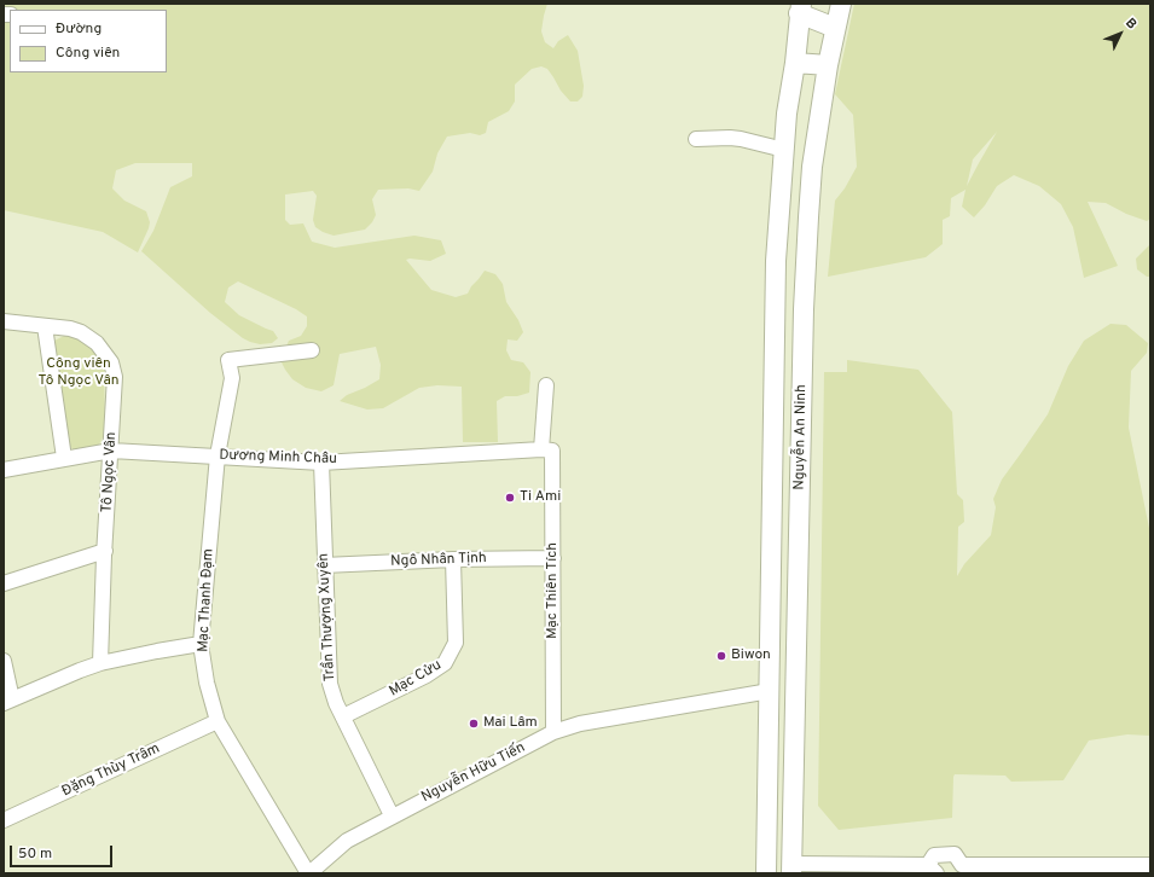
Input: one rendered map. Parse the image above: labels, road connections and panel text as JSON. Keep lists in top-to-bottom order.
{
  "streets": {
    "main road": ["Nguyễn An Ninh"],
    "street": [
      "Dương Minh Châu",
      "Tô Ngọc Vân",
      "Ngô Nhân Tịnh",
      "Mạc Thiên Tích",
      "Mạc Thanh Đạm",
      "Trần Thượng Xuyên",
      "Mạc Cửu",
      "Đặng Thùy Trâm",
      "Nguyễn Hữu Tiến"
    ]
  },
  "crossings": [
    ["Nguyễn An Ninh", "Nguyễn Hữu Tiến"],
    ["Dương Minh Châu", "Tô Ngọc Vân"],
    ["Dương Minh Châu", "Mạc Thiên Tích"],
    ["Dương Minh Châu", "Mạc Thanh Đạm"],
    ["Dương Minh Châu", "Trần Thượng Xuyên"],
    ["Ngô Nhân Tịnh", "Mạc Thiên Tích"],
    ["Ngô Nhân Tịnh", "Trần Thượng Xuyên"],
    ["Ngô Nhân Tịnh", "Mạc Cửu"],
    ["Mạc Thiên Tích", "Nguyễn Hữu Tiến"],
    ["Mạc Thanh Đạm", "Đặng Thùy Trâm"],
    ["Mạc Thanh Đạm", "Nguyễn Hữu Tiến"],
    ["Trần Thượng Xuyên", "Mạc Cửu"],
    ["Trần Thượng Xuyên", "Nguyễn Hữu Tiến"]
  ],
  "parks": ["Công viên Tô Ngọc Vân"],
  "places": ["Ti Ami", "Biwon", "Mai Lâm"],
  "legend": ["Đường", "Công viên"],
  "scale_bar": "50 m",
  "north": "top right"
}
